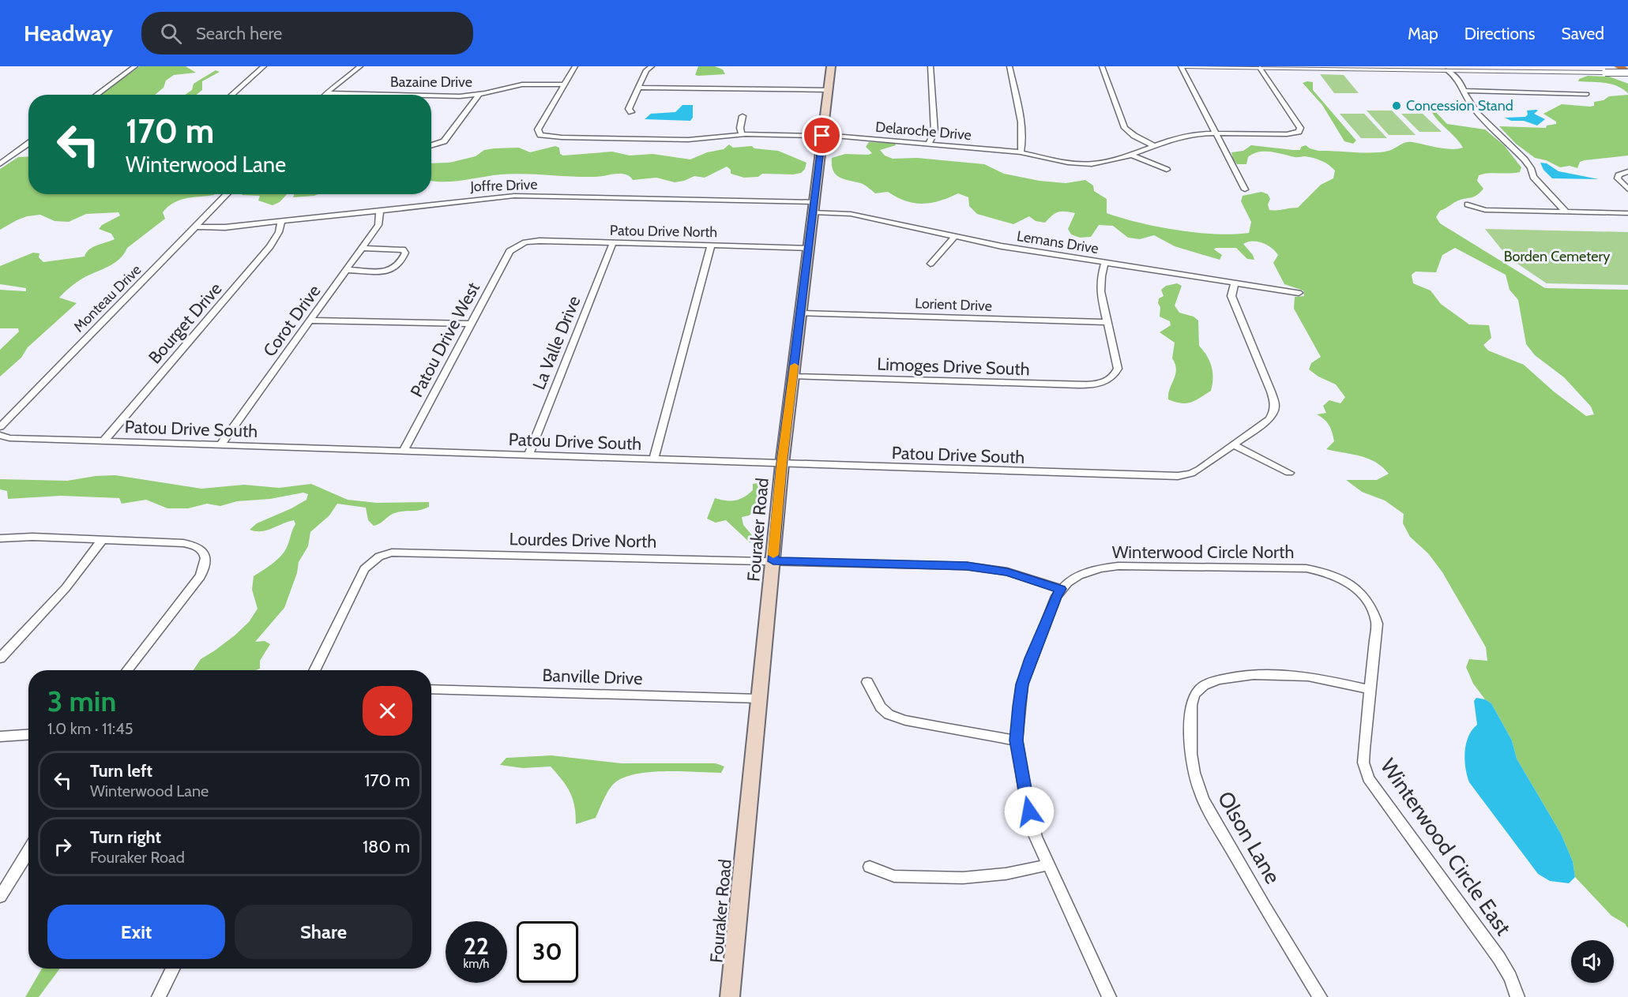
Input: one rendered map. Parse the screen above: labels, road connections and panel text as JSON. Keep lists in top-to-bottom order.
{
  "streets": {
    "main road": ["Fouraker Road"],
    "street": [
      "Bazaine Drive",
      "Delaroche Drive",
      "Joffre Drive",
      "Patou Drive North",
      "Lemans Drive",
      "Monteau Drive",
      "Lorient Drive",
      "Corot Drive",
      "Bourget Drive",
      "Patou Drive West",
      "La Valle Drive",
      "Limoges Drive South",
      "Patou Drive South",
      "Lourdes Drive North",
      "Winterwood Circle North",
      "Banville Drive",
      "Olson Lane",
      "Winterwood Circle East"
    ]
  },
  "crossings": [
    ["Bazaine Drive", "Delaroche Drive"],
    ["Delaroche Drive", "Fouraker Road"],
    ["Joffre Drive", "Lemans Drive"],
    ["Joffre Drive", "Monteau Drive"],
    ["Joffre Drive", "Corot Drive"],
    ["Joffre Drive", "Bourget Drive"],
    ["Joffre Drive", "Fouraker Road"],
    ["Patou Drive North", "Patou Drive West"],
    ["Patou Drive North", "La Valle Drive"],
    ["Patou Drive North", "Fouraker Road"],
    ["Lemans Drive", "Patou Drive South"],
    ["Lemans Drive", "Fouraker Road"],
    ["Lorient Drive", "Limoges Drive South"],
    ["Lorient Drive", "Fouraker Road"],
    ["Corot Drive", "Patou Drive South"],
    ["Bourget Drive", "Patou Drive South"],
    ["Patou Drive West", "Patou Drive South"],
    ["La Valle Drive", "Patou Drive South"],
    ["Limoges Drive South", "Fouraker Road"],
    ["Patou Drive South", "Fouraker Road"],
    ["Fouraker Road", "Lourdes Drive North"],
    ["Fouraker Road", "Banville Drive"],
    ["Lourdes Drive North", "Winterwood Circle North"],
    ["Winterwood Circle North", "Winterwood Circle East"],
    ["Olson Lane", "Winterwood Circle East"]
  ],
  "parks": ["Borden Cemetery"],
  "places": ["Concession Stand"],
  "page": {
    "header": "Headway",
    "search": "Search here",
    "nav": ["Map", "Directions", "Saved"],
    "turn": ["170 m", "Winterwood Lane"],
    "heading": ["3 min", "1.0 km · 11:45"],
    "list": [
      {
        "name": "Turn left",
        "note": "Winterwood Lane",
        "value": "170 m"
      },
      {
        "name": "Turn right",
        "note": "Fouraker Road",
        "value": "180 m"
      }
    ],
    "buttons": ["Exit", "Share"],
    "speed": "22 km/h",
    "limit": "30"
  }
}
